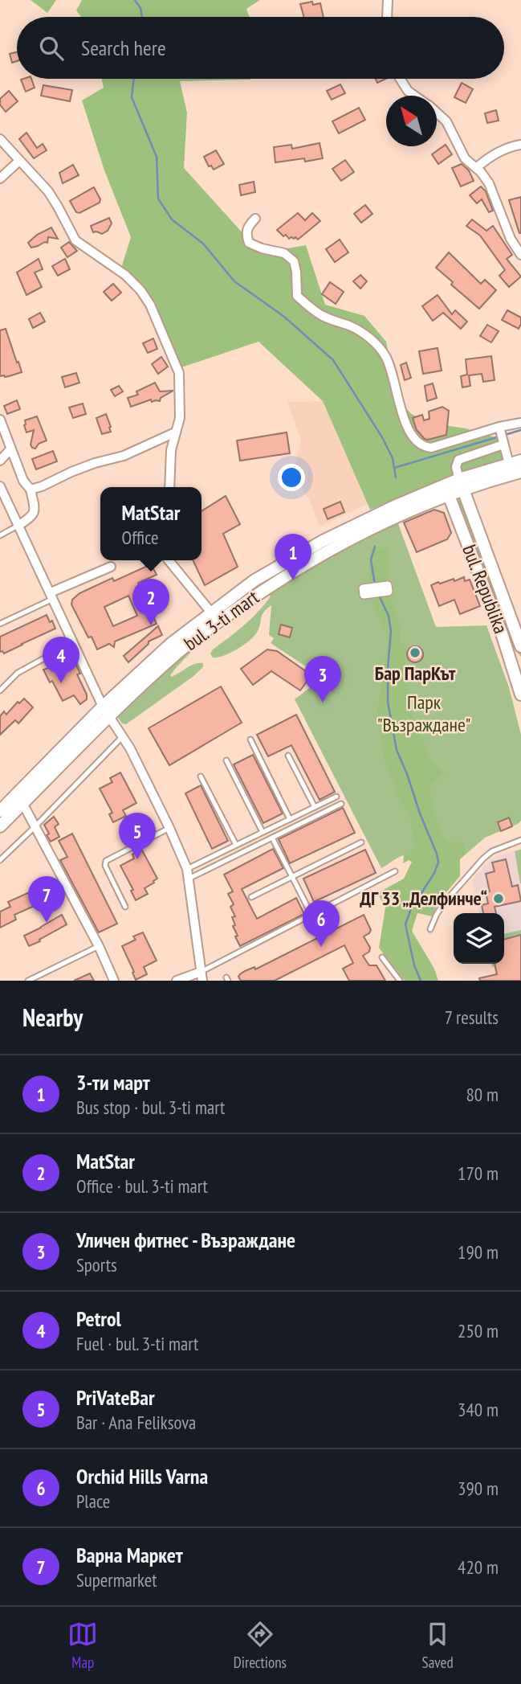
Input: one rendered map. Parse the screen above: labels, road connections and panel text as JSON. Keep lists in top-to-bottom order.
{
  "streets": {
    "street": ["bul. Republika", "bul. 3-ti mart"]
  },
  "crossings": [
    ["bul. Republika", "bul. 3-ti mart"]
  ],
  "parks": ["Парк \"Възраждане\""],
  "places": ["Бар ПарКът", "ДГ 33 „Делфинче“"],
  "north": "top left",
  "page": {
    "search": "Search here",
    "popup": ["MatStar", "Office"],
    "pins": [
      "1",
      "2",
      "4",
      "3",
      "5",
      "7",
      "6"
    ],
    "heading": ["Nearby", "7 results"],
    "list": [
      {
        "mark": "1",
        "name": "3-ти март",
        "note": "Bus stop · bul. 3-ti mart",
        "value": "80 m"
      },
      {
        "mark": "2",
        "name": "MatStar",
        "note": "Office · bul. 3-ti mart",
        "value": "170 m"
      },
      {
        "mark": "3",
        "name": "Уличен фитнес - Възраждане",
        "note": "Sports",
        "value": "190 m"
      },
      {
        "mark": "4",
        "name": "Petrol",
        "note": "Fuel · bul. 3-ti mart",
        "value": "250 m"
      },
      {
        "mark": "5",
        "name": "PriVateBar",
        "note": "Bar · Ana Feliksova",
        "value": "340 m"
      },
      {
        "mark": "6",
        "name": "Orchid Hills Varna",
        "note": "Place",
        "value": "390 m"
      },
      {
        "mark": "7",
        "name": "Варна Маркет",
        "note": "Supermarket",
        "value": "420 m"
      }
    ],
    "nav": ["Map", "Directions", "Saved"]
  }
}
